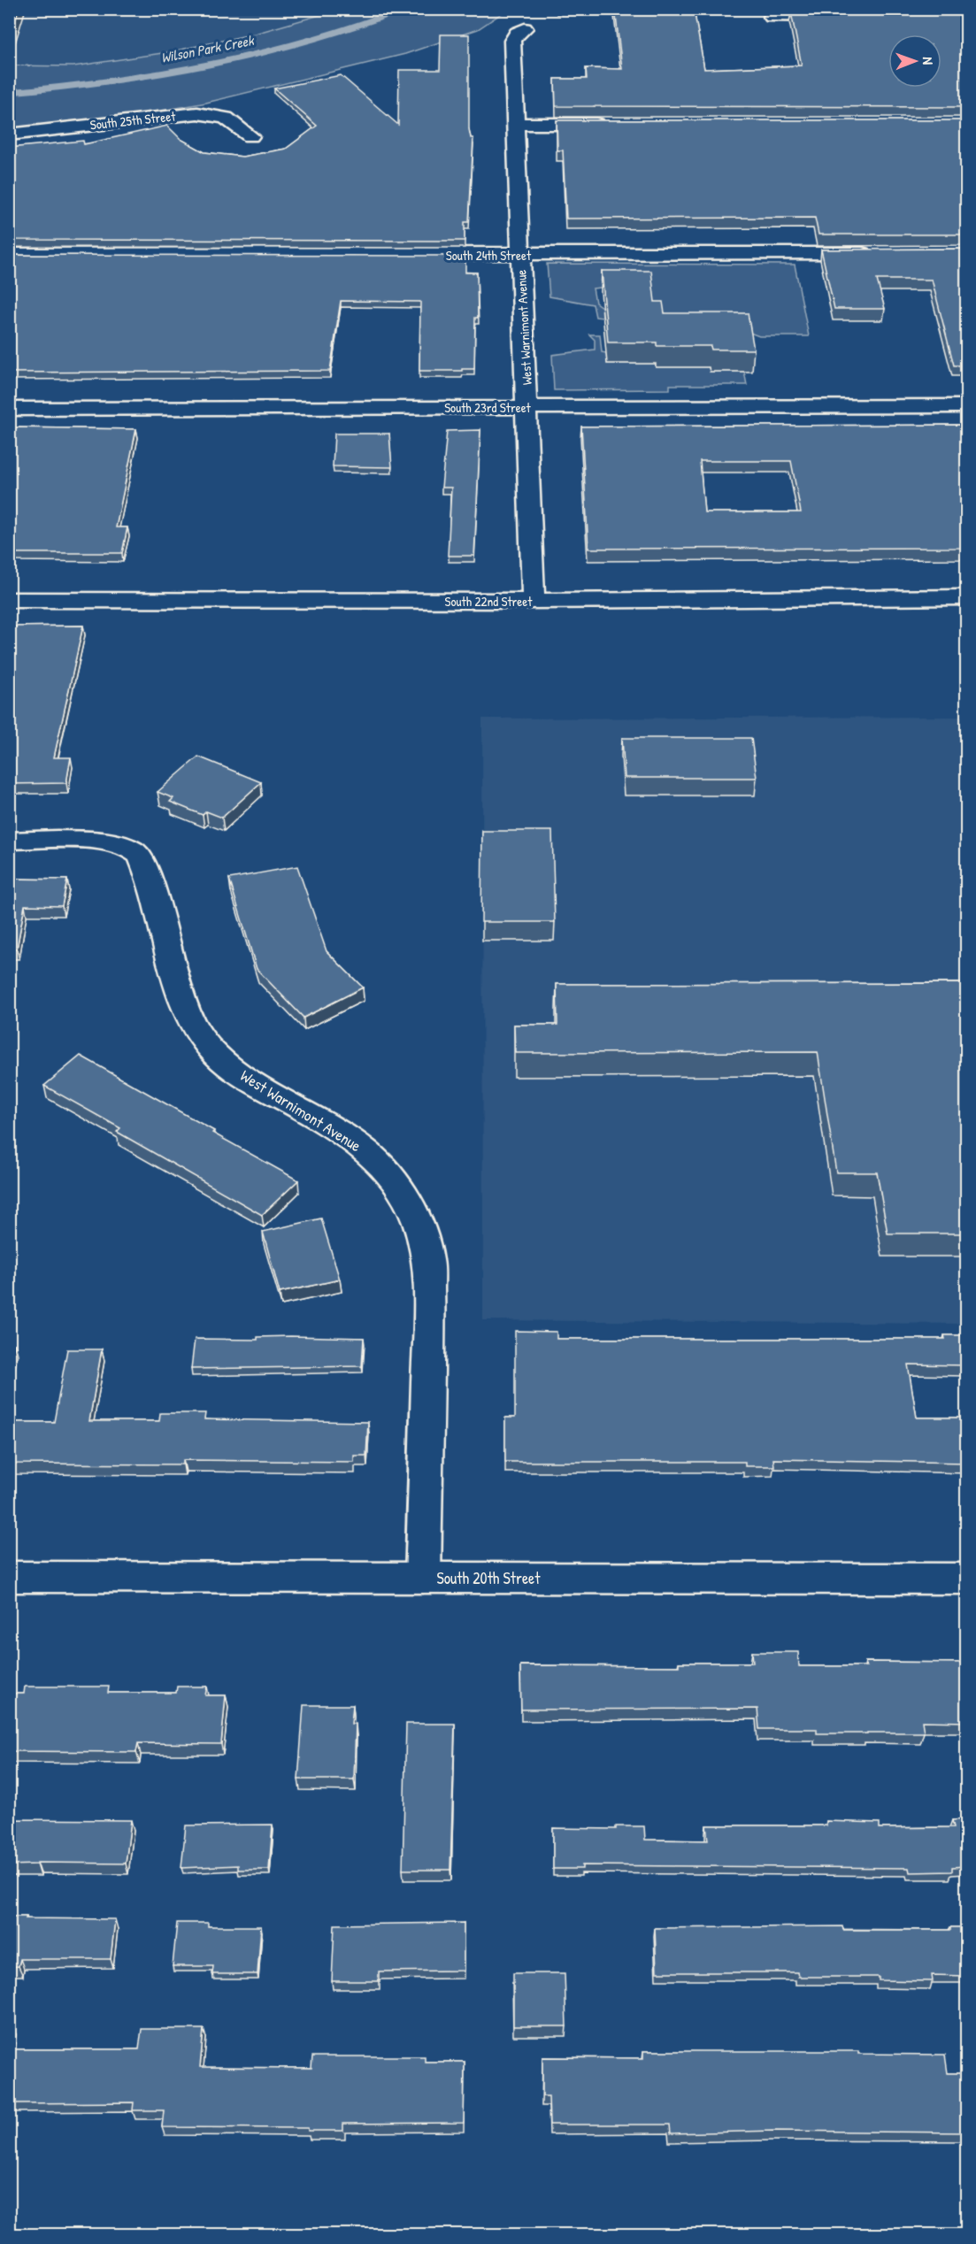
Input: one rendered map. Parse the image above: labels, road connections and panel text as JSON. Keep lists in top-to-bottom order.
{
  "streets": {
    "street": [
      "South 25th Street",
      "South 24th Street",
      "West Warnimont Avenue",
      "South 23rd Street",
      "South 22nd Street",
      "South 20th Street"
    ]
  },
  "crossings": [
    ["South 24th Street", "West Warnimont Avenue"],
    ["West Warnimont Avenue", "South 23rd Street"],
    ["West Warnimont Avenue", "South 22nd Street"],
    ["West Warnimont Avenue", "South 20th Street"]
  ],
  "water": ["Wilson Park Creek"],
  "north": "right"
}
